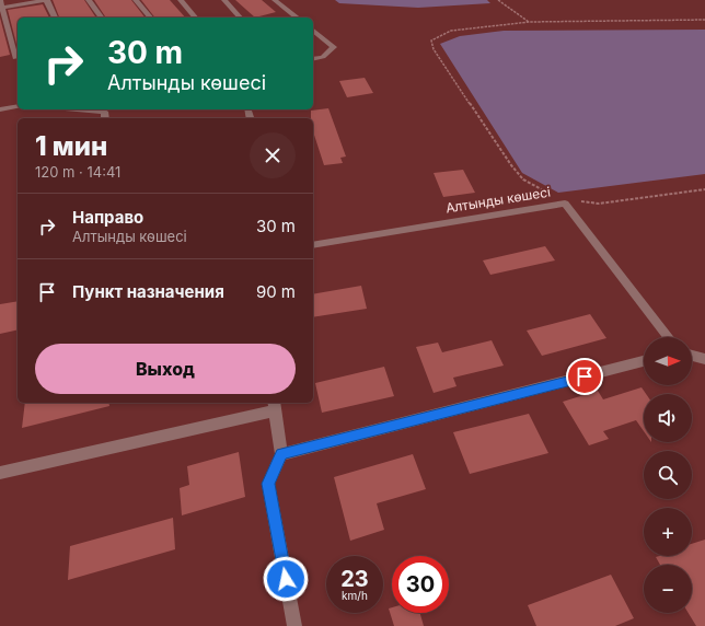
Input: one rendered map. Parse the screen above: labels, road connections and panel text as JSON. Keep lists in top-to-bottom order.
{
  "streets": {
    "street": ["Алтынды көшесі"]
  },
  "north": "right",
  "page": {
    "turn": ["30 m", "Алтынды көшесі"],
    "heading": ["1 мин", "120 m · 14:41"],
    "list": [
      {
        "name": "Направо",
        "note": "Алтынды көшесі",
        "value": "30 m"
      },
      {
        "name": "Пункт назначения",
        "value": "90 m"
      }
    ],
    "buttons": "Выход",
    "map_buttons": ["+", "−"],
    "speed": "23 km/h",
    "limit": "30"
  }
}
